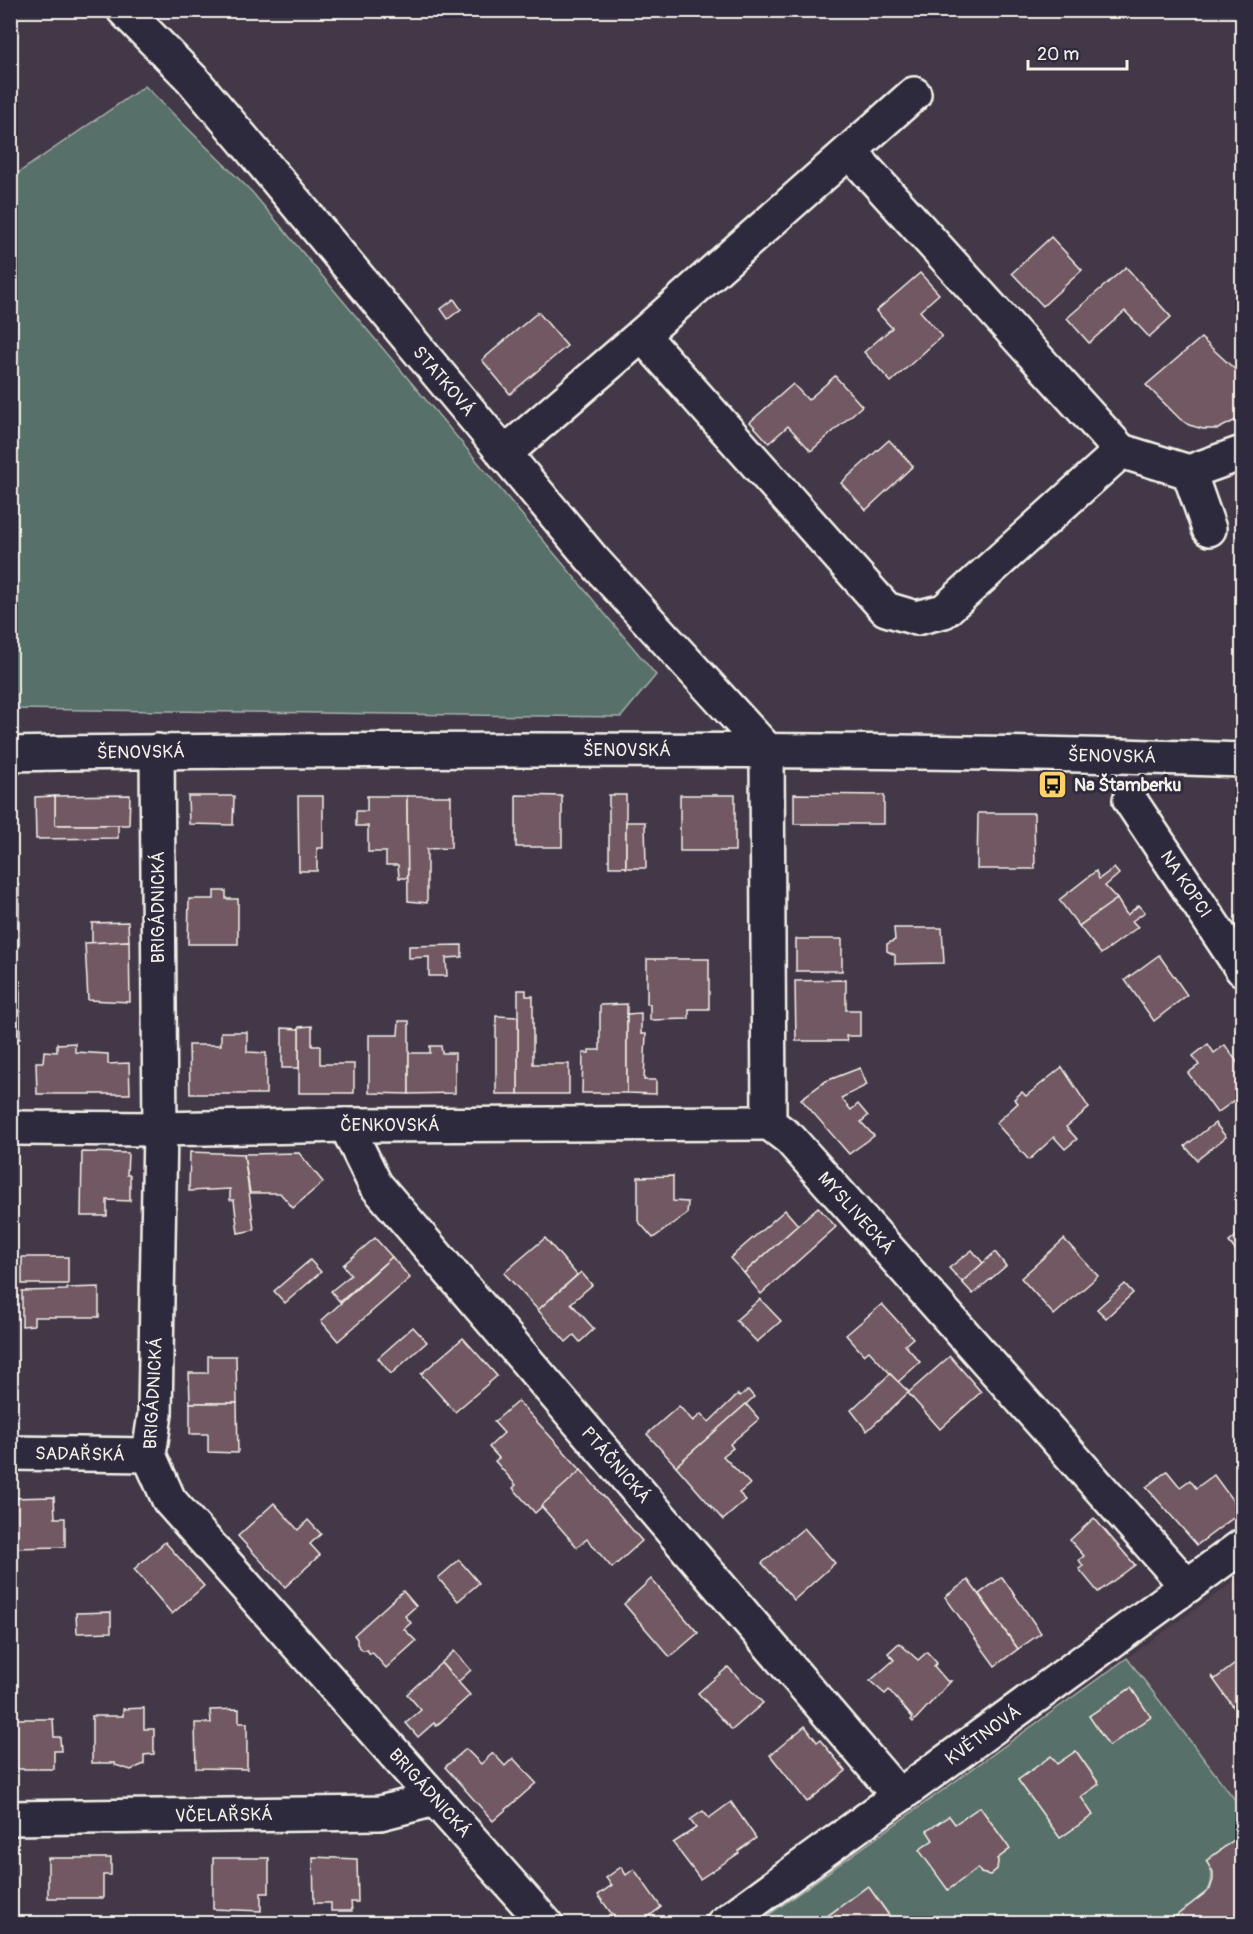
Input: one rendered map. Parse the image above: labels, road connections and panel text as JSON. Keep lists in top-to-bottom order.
{
  "streets": {
    "street": [
      "STATKOVÁ",
      "ŠENOVSKÁ",
      "NA KOPCI",
      "BRIGÁDNICKÁ",
      "ČENKOVSKÁ",
      "MYSLIVECKÁ",
      "SADAŘSKÁ",
      "PTÁČNICKÁ",
      "KVĚTNOVÁ",
      "VČELAŘSKÁ"
    ]
  },
  "crossings": [
    ["STATKOVÁ", "ŠENOVSKÁ"],
    ["ŠENOVSKÁ", "BRIGÁDNICKÁ"],
    ["BRIGÁDNICKÁ", "ČENKOVSKÁ"],
    ["BRIGÁDNICKÁ", "SADAŘSKÁ"],
    ["BRIGÁDNICKÁ", "VČELAŘSKÁ"],
    ["ČENKOVSKÁ", "MYSLIVECKÁ"],
    ["ČENKOVSKÁ", "PTÁČNICKÁ"],
    ["MYSLIVECKÁ", "KVĚTNOVÁ"],
    ["PTÁČNICKÁ", "KVĚTNOVÁ"]
  ],
  "places": {
    "bus stop": ["Na Štamberku"]
  },
  "scale_bar": "20 m"
}
